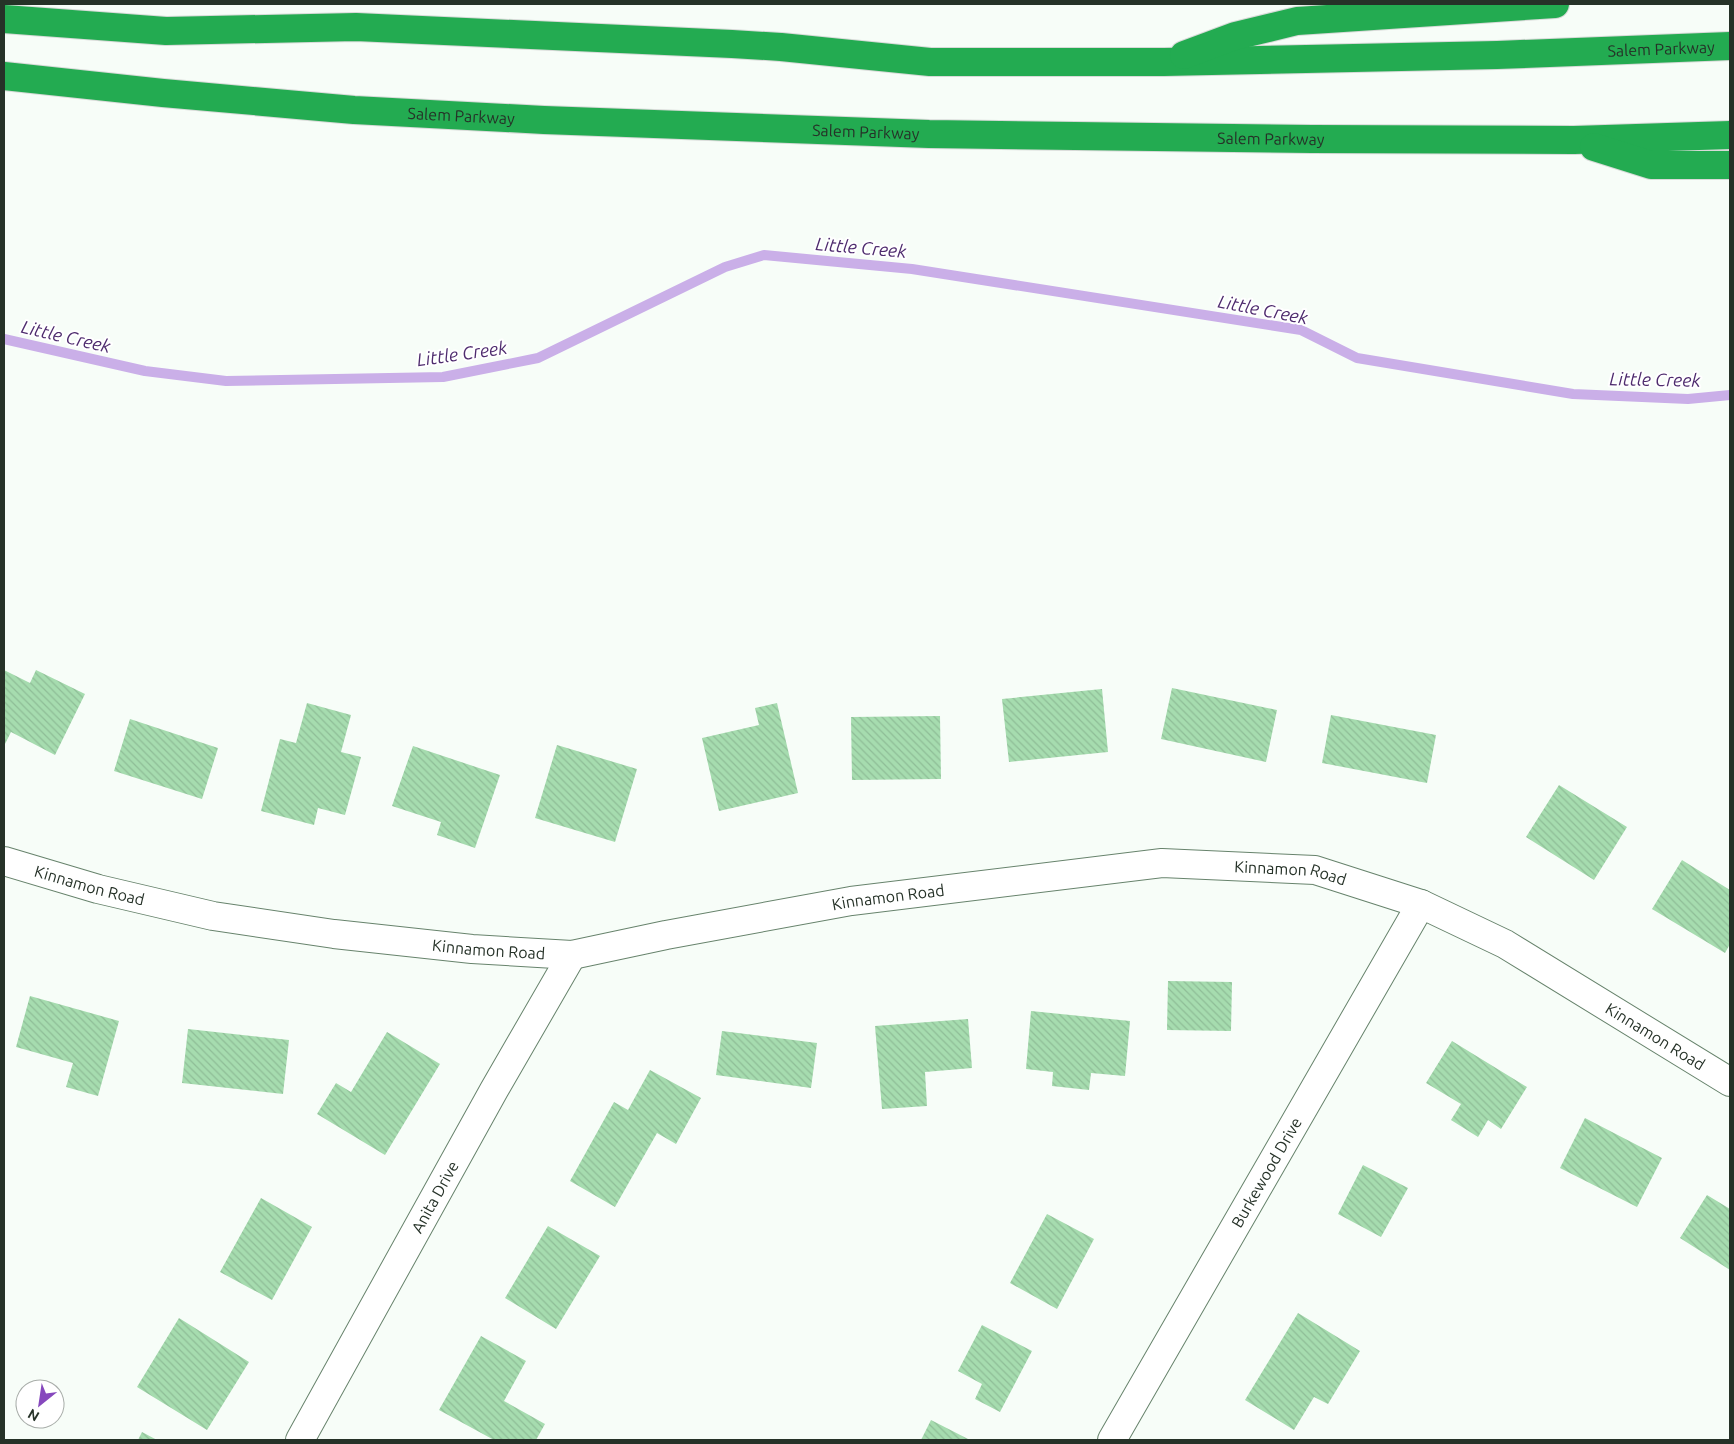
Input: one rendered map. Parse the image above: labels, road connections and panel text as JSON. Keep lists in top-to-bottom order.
{
  "streets": {
    "highway": ["Salem Parkway"],
    "street": ["Kinnamon Road", "Burkewood Drive", "Anita Drive"]
  },
  "crossings": [
    ["Kinnamon Road", "Burkewood Drive"],
    ["Kinnamon Road", "Anita Drive"]
  ],
  "water": ["Little Creek"],
  "north": "bottom left"
}
